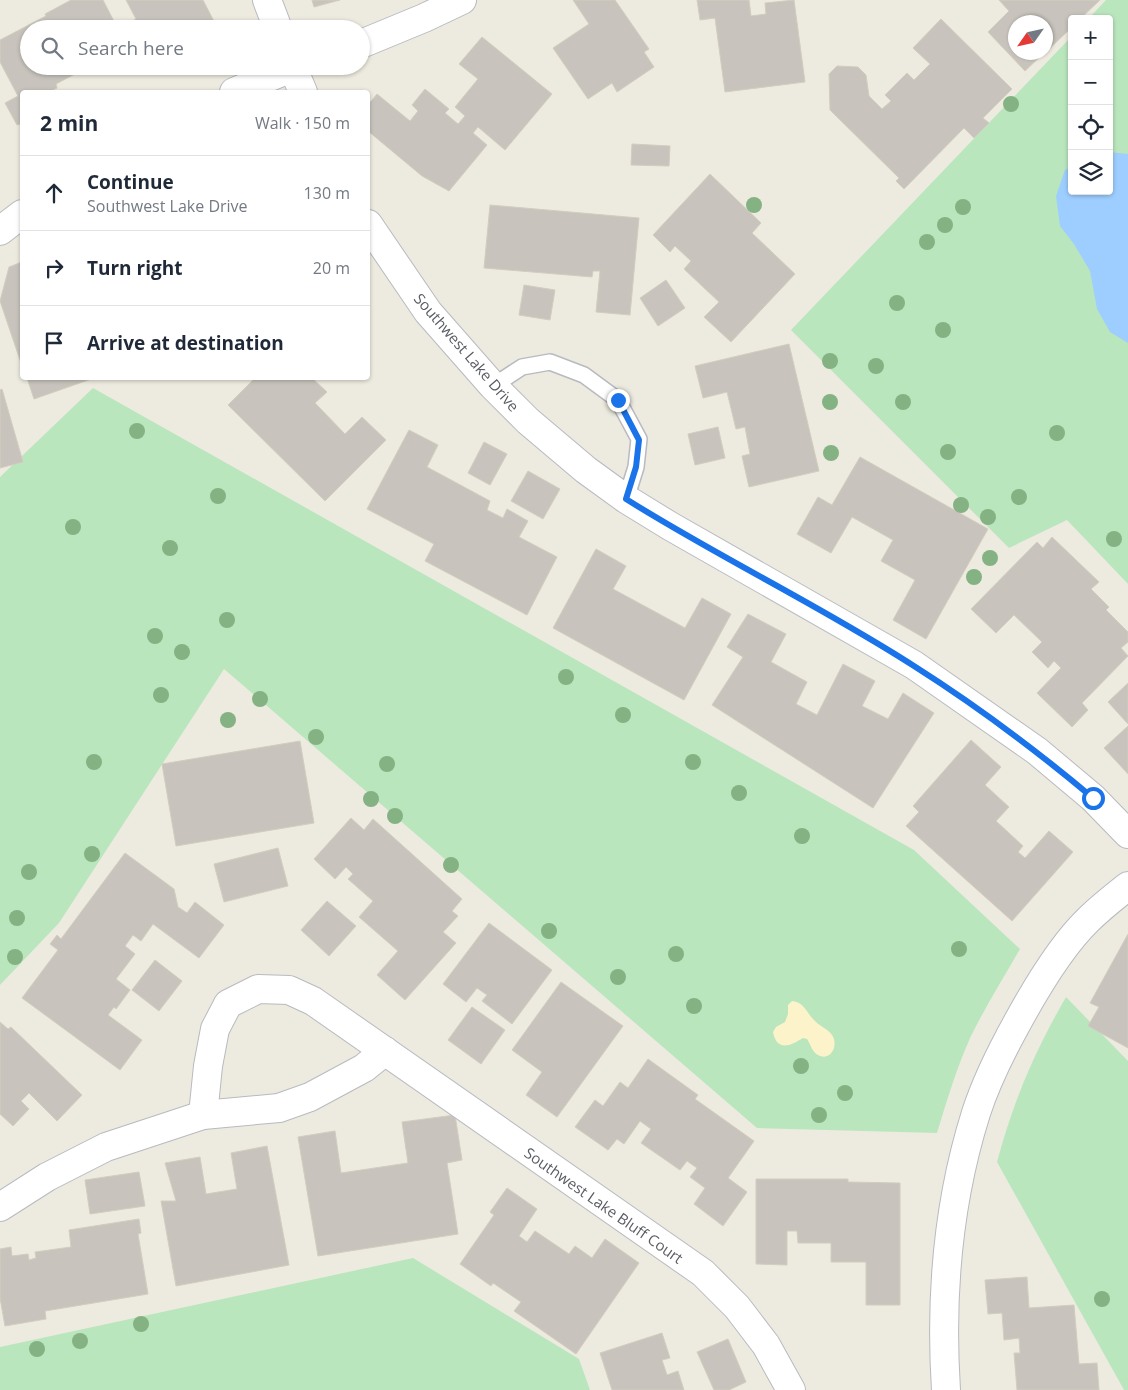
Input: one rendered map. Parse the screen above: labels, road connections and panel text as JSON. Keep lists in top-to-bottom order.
{
  "streets": {
    "street": ["Southwest Lake Drive", "Southwest Lake Bluff Court"]
  },
  "north": "bottom left",
  "page": {
    "map_buttons": ["+", "−"],
    "search": "Search here",
    "heading": ["2 min", "Walk · 150 m"],
    "list": [
      ["Continue", "Southwest Lake Drive", "130 m"],
      ["Turn right", "20 m"],
      "Arrive at destination"
    ]
  }
}
